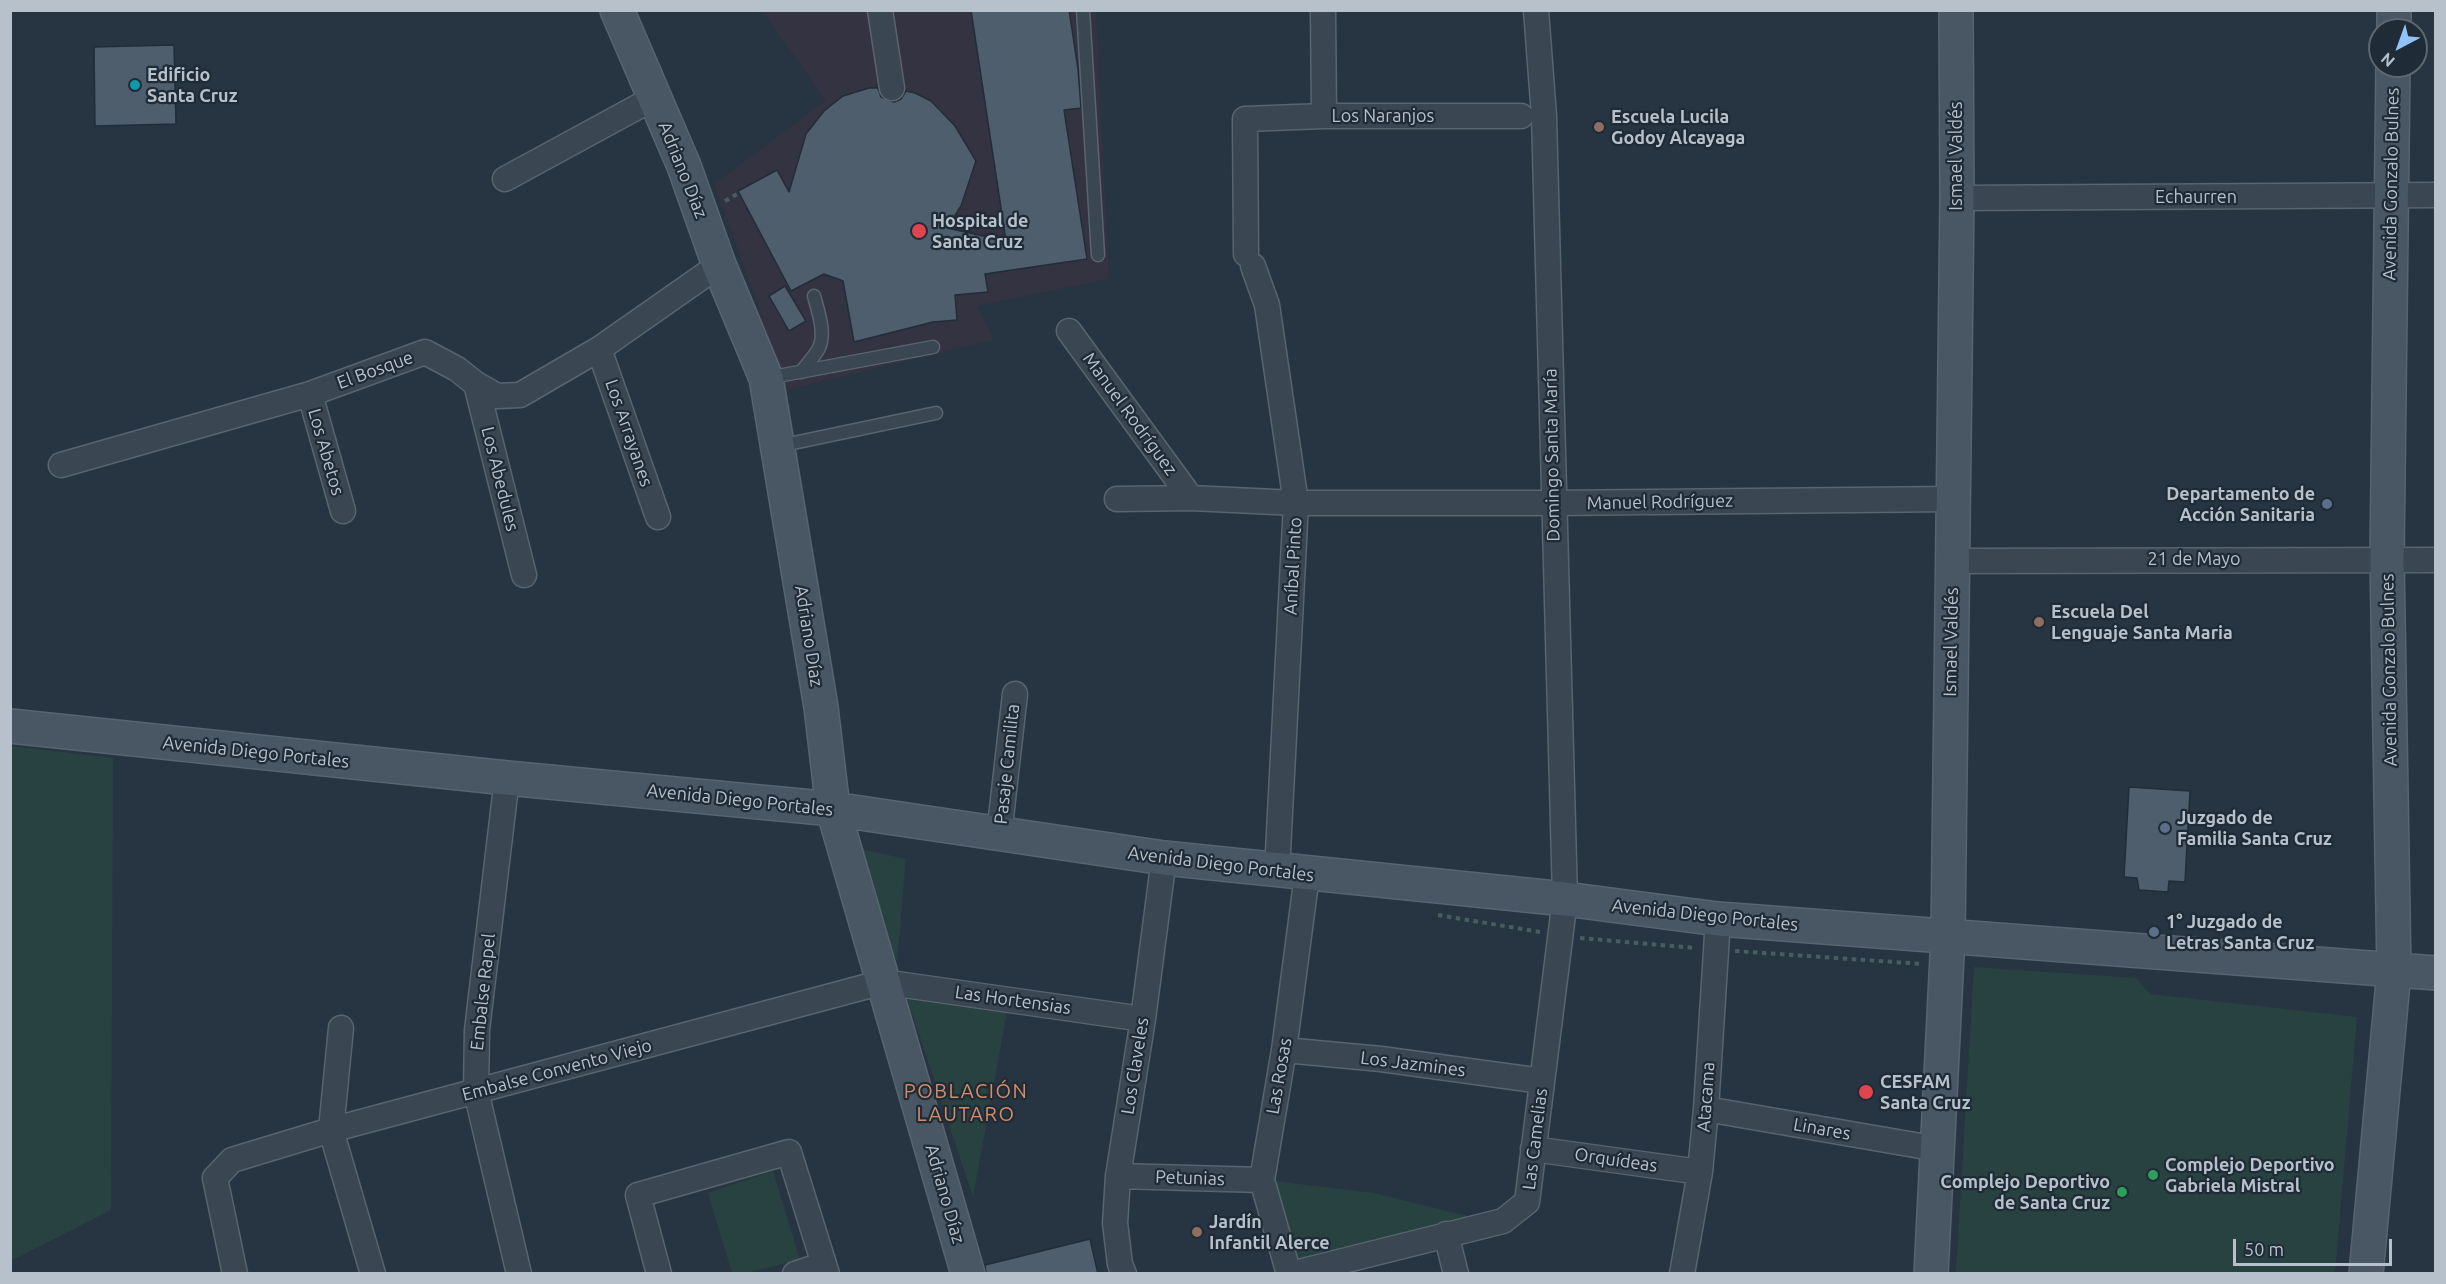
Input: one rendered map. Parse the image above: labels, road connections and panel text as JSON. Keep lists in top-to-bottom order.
{
  "streets": {
    "main road": [
      "Ismael Valdés",
      "Adriano Díaz",
      "Avenida Gonzalo Bulnes",
      "Avenida Diego Portales"
    ],
    "street": [
      "Los Naranjos",
      "Echaurren",
      "El Bosque",
      "Manuel Rodríguez",
      "Los Arrayanes",
      "Los Abetos",
      "Domingo Santa María",
      "Los Abedules",
      "21 de Mayo",
      "Aníbal Pinto",
      "Pasaje Camilita",
      "Embalse Rapel",
      "Las Hortensias",
      "Los Jazmines",
      "Los Claveles",
      "Embalse Convento Viejo",
      "Las Rosas",
      "Atacama",
      "Linares",
      "Las Camelias",
      "Orquídeas",
      "Petunias"
    ]
  },
  "crossings": [
    ["Los Naranjos", "Aníbal Pinto"],
    ["Ismael Valdés", "Echaurren"],
    ["Ismael Valdés", "Manuel Rodríguez"],
    ["Ismael Valdés", "21 de Mayo"],
    ["Ismael Valdés", "Avenida Diego Portales"],
    ["Ismael Valdés", "Linares"],
    ["Adriano Díaz", "El Bosque"],
    ["Adriano Díaz", "Avenida Diego Portales"],
    ["Adriano Díaz", "Las Hortensias"],
    ["Adriano Díaz", "Embalse Convento Viejo"],
    ["Avenida Gonzalo Bulnes", "Echaurren"],
    ["Avenida Gonzalo Bulnes", "21 de Mayo"],
    ["Avenida Gonzalo Bulnes", "Avenida Diego Portales"],
    ["El Bosque", "Los Arrayanes"],
    ["El Bosque", "Los Abetos"],
    ["El Bosque", "Los Abedules"],
    ["Manuel Rodríguez", "Domingo Santa María"],
    ["Manuel Rodríguez", "Aníbal Pinto"],
    ["Domingo Santa María", "Avenida Diego Portales"],
    ["Domingo Santa María", "Las Camelias"],
    ["Aníbal Pinto", "Avenida Diego Portales"],
    ["Aníbal Pinto", "Las Rosas"],
    ["Avenida Diego Portales", "Pasaje Camilita"],
    ["Avenida Diego Portales", "Embalse Rapel"],
    ["Avenida Diego Portales", "Los Claveles"],
    ["Avenida Diego Portales", "Las Rosas"],
    ["Avenida Diego Portales", "Atacama"],
    ["Avenida Diego Portales", "Las Camelias"],
    ["Embalse Rapel", "Embalse Convento Viejo"],
    ["Las Hortensias", "Los Claveles"],
    ["Las Hortensias", "Embalse Convento Viejo"],
    ["Los Jazmines", "Las Rosas"],
    ["Los Jazmines", "Las Camelias"],
    ["Los Claveles", "Petunias"],
    ["Las Rosas", "Las Camelias"],
    ["Las Rosas", "Petunias"],
    ["Atacama", "Linares"],
    ["Atacama", "Orquídeas"],
    ["Las Camelias", "Orquídeas"]
  ],
  "districts": ["POBLACIÓN LAUTARO"],
  "places": [
    "Edificio Santa Cruz",
    "Escuela Lucila Godoy Alcayaga",
    "Hospital de Santa Cruz",
    "Departamento de Acción Sanitaria",
    "Escuela Del Lenguaje Santa Maria",
    "Juzgado de Familia Santa Cruz",
    "1° Juzgado de Letras Santa Cruz",
    "CESFAM Santa Cruz",
    "Complejo Deportivo Gabriela Mistral",
    "Complejo Deportivo de Santa Cruz",
    "Jardín Infantil Alerce"
  ],
  "scale_bar": "50 m",
  "north": "bottom left"
}
